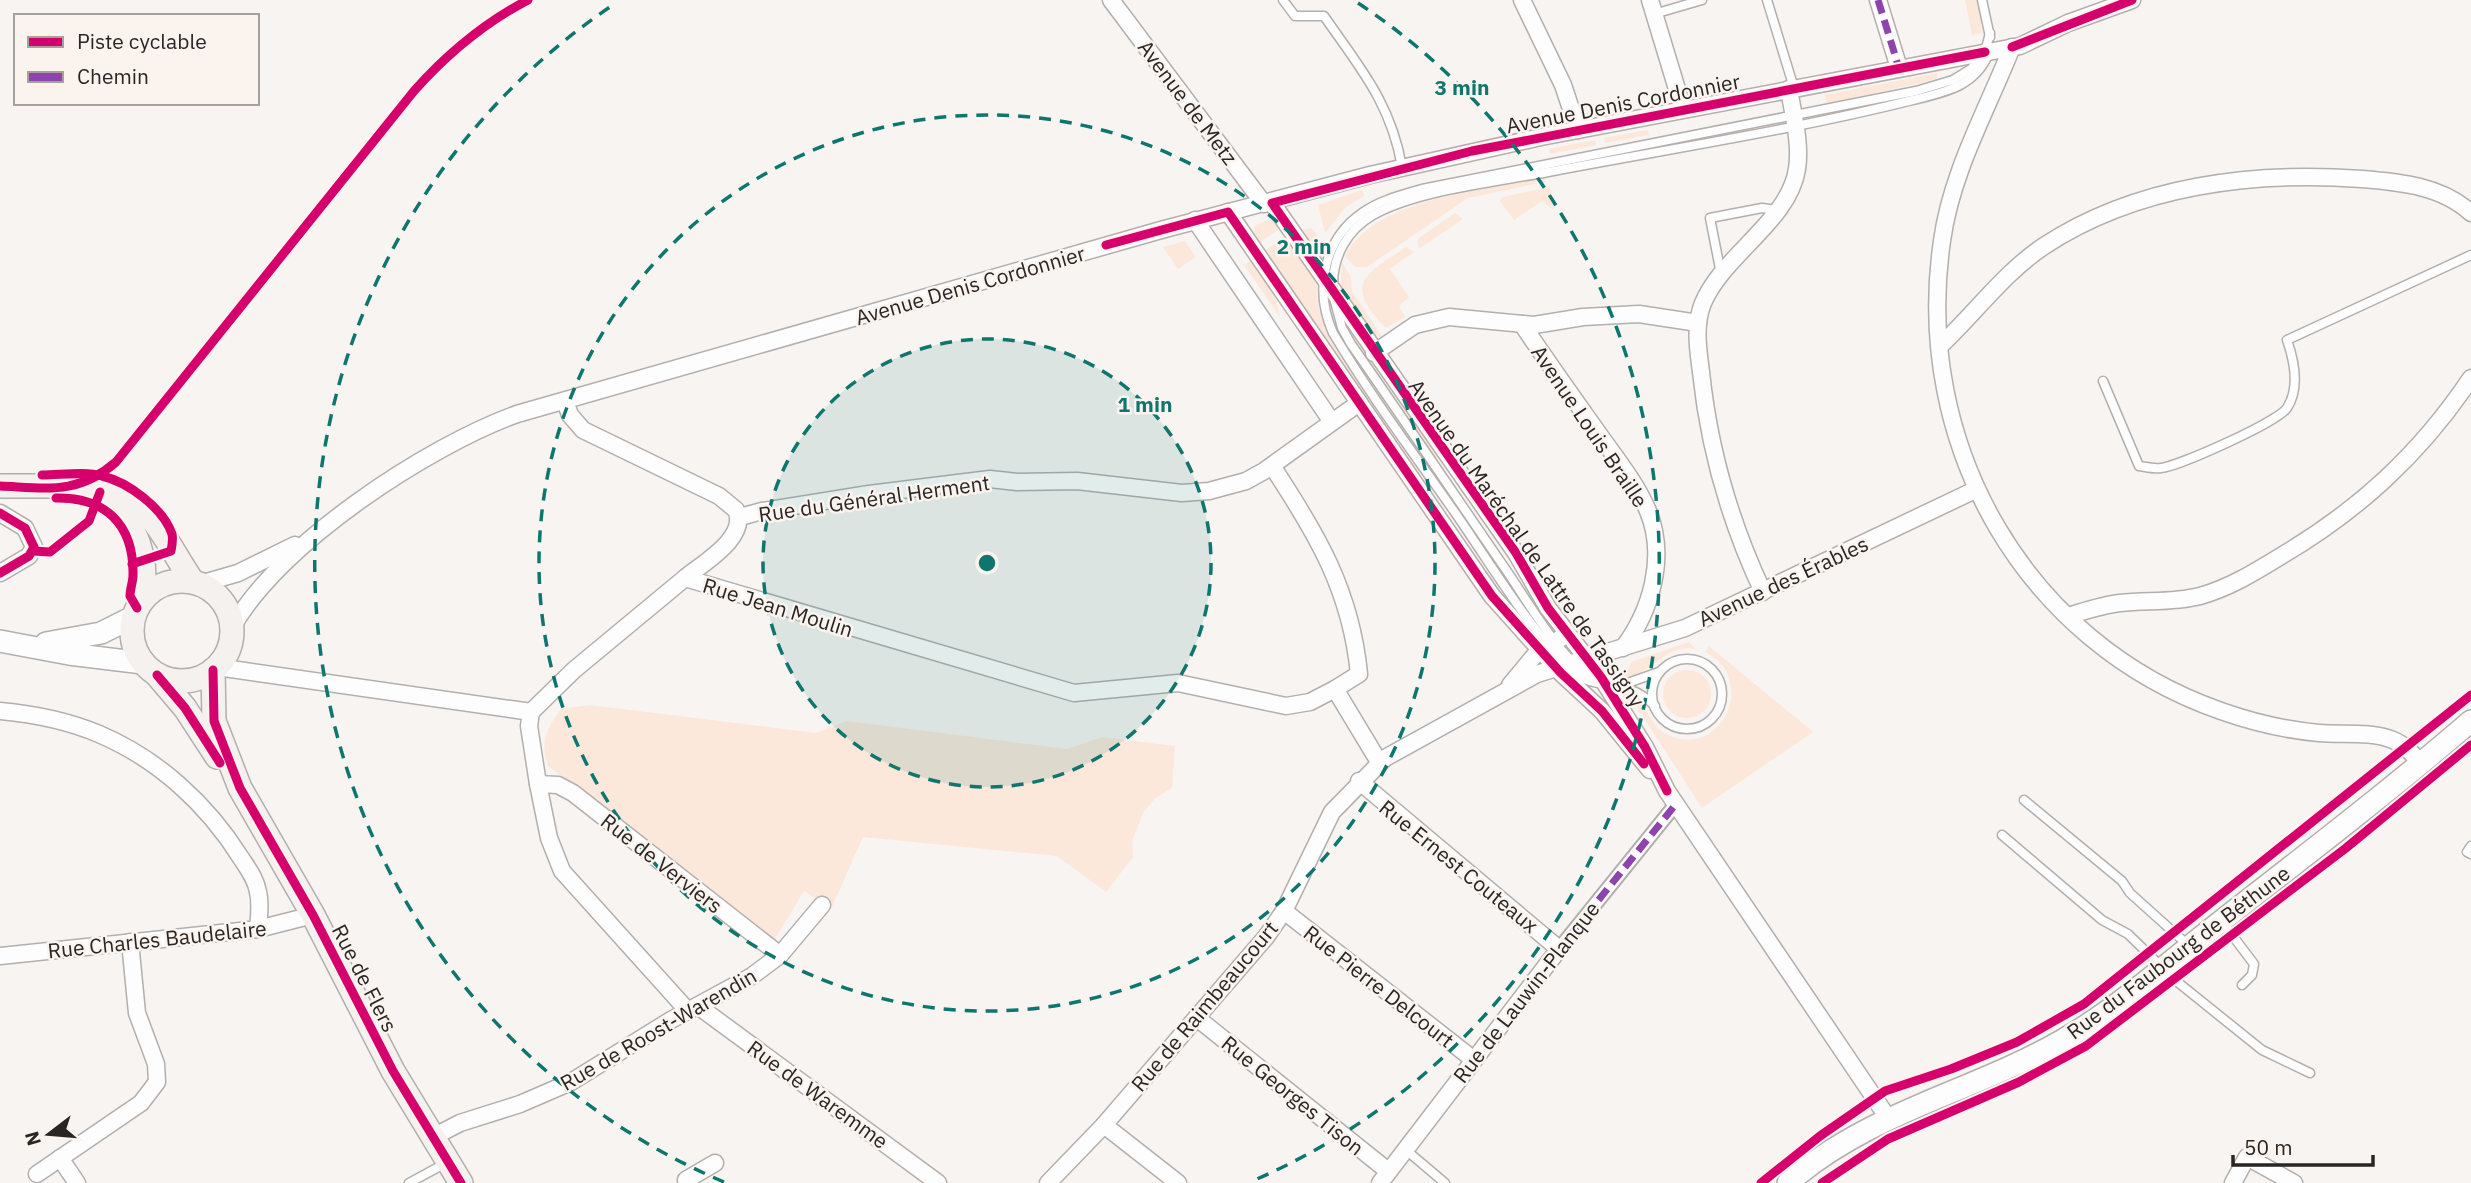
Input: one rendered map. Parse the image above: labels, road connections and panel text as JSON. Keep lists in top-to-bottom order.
{
  "streets": {
    "main road": ["Rue de Flers"],
    "street": [
      "Avenue de Metz",
      "Avenue Denis Cordonnier",
      "Avenue Louis Braille",
      "Rue du Général Herment",
      "Avenue du Maréchal de Lattre de Tassigny",
      "Avenue des Érables",
      "Rue Jean Moulin",
      "Rue de Verviers",
      "Rue Ernest Couteaux",
      "Rue Charles Baudelaire",
      "Rue du Faubourg de Béthune",
      "Rue Pierre Delcourt",
      "Rue de Lauwin-Planque",
      "Rue de Raimbeaucourt",
      "Rue de Roost-Warendin",
      "Rue de Waremme",
      "Rue Georges Tison"
    ]
  },
  "crossings": [
    ["Avenue de Metz", "Avenue Denis Cordonnier"],
    ["Avenue de Metz", "Avenue du Maréchal de Lattre de Tassigny"],
    ["Avenue Denis Cordonnier", "Rue du Général Herment"],
    ["Avenue Denis Cordonnier", "Avenue du Maréchal de Lattre de Tassigny"],
    ["Avenue Denis Cordonnier", "Rue de Flers"],
    ["Avenue Louis Braille", "Avenue du Maréchal de Lattre de Tassigny"],
    ["Avenue Louis Braille", "Avenue des Érables"],
    ["Rue du Général Herment", "Avenue du Maréchal de Lattre de Tassigny"],
    ["Rue du Général Herment", "Rue Jean Moulin"],
    ["Avenue du Maréchal de Lattre de Tassigny", "Avenue des Érables"],
    ["Avenue du Maréchal de Lattre de Tassigny", "Rue du Faubourg de Béthune"],
    ["Avenue du Maréchal de Lattre de Tassigny", "Rue de Lauwin-Planque"],
    ["Avenue du Maréchal de Lattre de Tassigny", "Rue de Raimbeaucourt"],
    ["Avenue des Érables", "Rue de Raimbeaucourt"],
    ["Rue Jean Moulin", "Rue de Waremme"],
    ["Rue de Verviers", "Rue de Roost-Warendin"],
    ["Rue de Verviers", "Rue de Waremme"],
    ["Rue Ernest Couteaux", "Rue de Lauwin-Planque"],
    ["Rue Ernest Couteaux", "Rue de Raimbeaucourt"],
    ["Rue Charles Baudelaire", "Rue de Flers"],
    ["Rue de Flers", "Rue de Roost-Warendin"],
    ["Rue Pierre Delcourt", "Rue de Lauwin-Planque"],
    ["Rue Pierre Delcourt", "Rue de Raimbeaucourt"],
    ["Rue de Lauwin-Planque", "Rue Georges Tison"],
    ["Rue de Raimbeaucourt", "Rue Georges Tison"],
    ["Rue de Roost-Warendin", "Rue de Waremme"]
  ],
  "legend": ["Piste cyclable", "Chemin"],
  "scale_bar": "50 m",
  "north": "left",
  "rings": ["3 min", "2 min", "1 min"]
}
